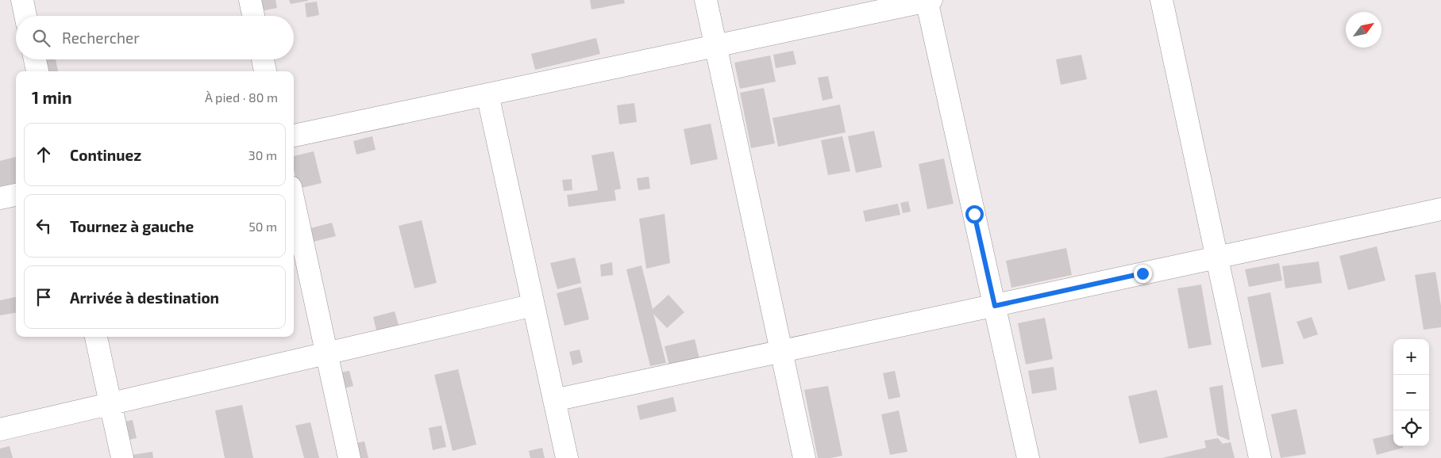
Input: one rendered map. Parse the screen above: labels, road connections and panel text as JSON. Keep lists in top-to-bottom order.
{
  "north": "top right",
  "page": {
    "search": "Rechercher",
    "heading": ["1 min", "À pied · 80 m"],
    "list": [
      ["Continuez", "30 m"],
      ["Tournez à gauche", "50 m"],
      "Arrivée à destination"
    ],
    "map_buttons": ["+", "−"]
  }
}
